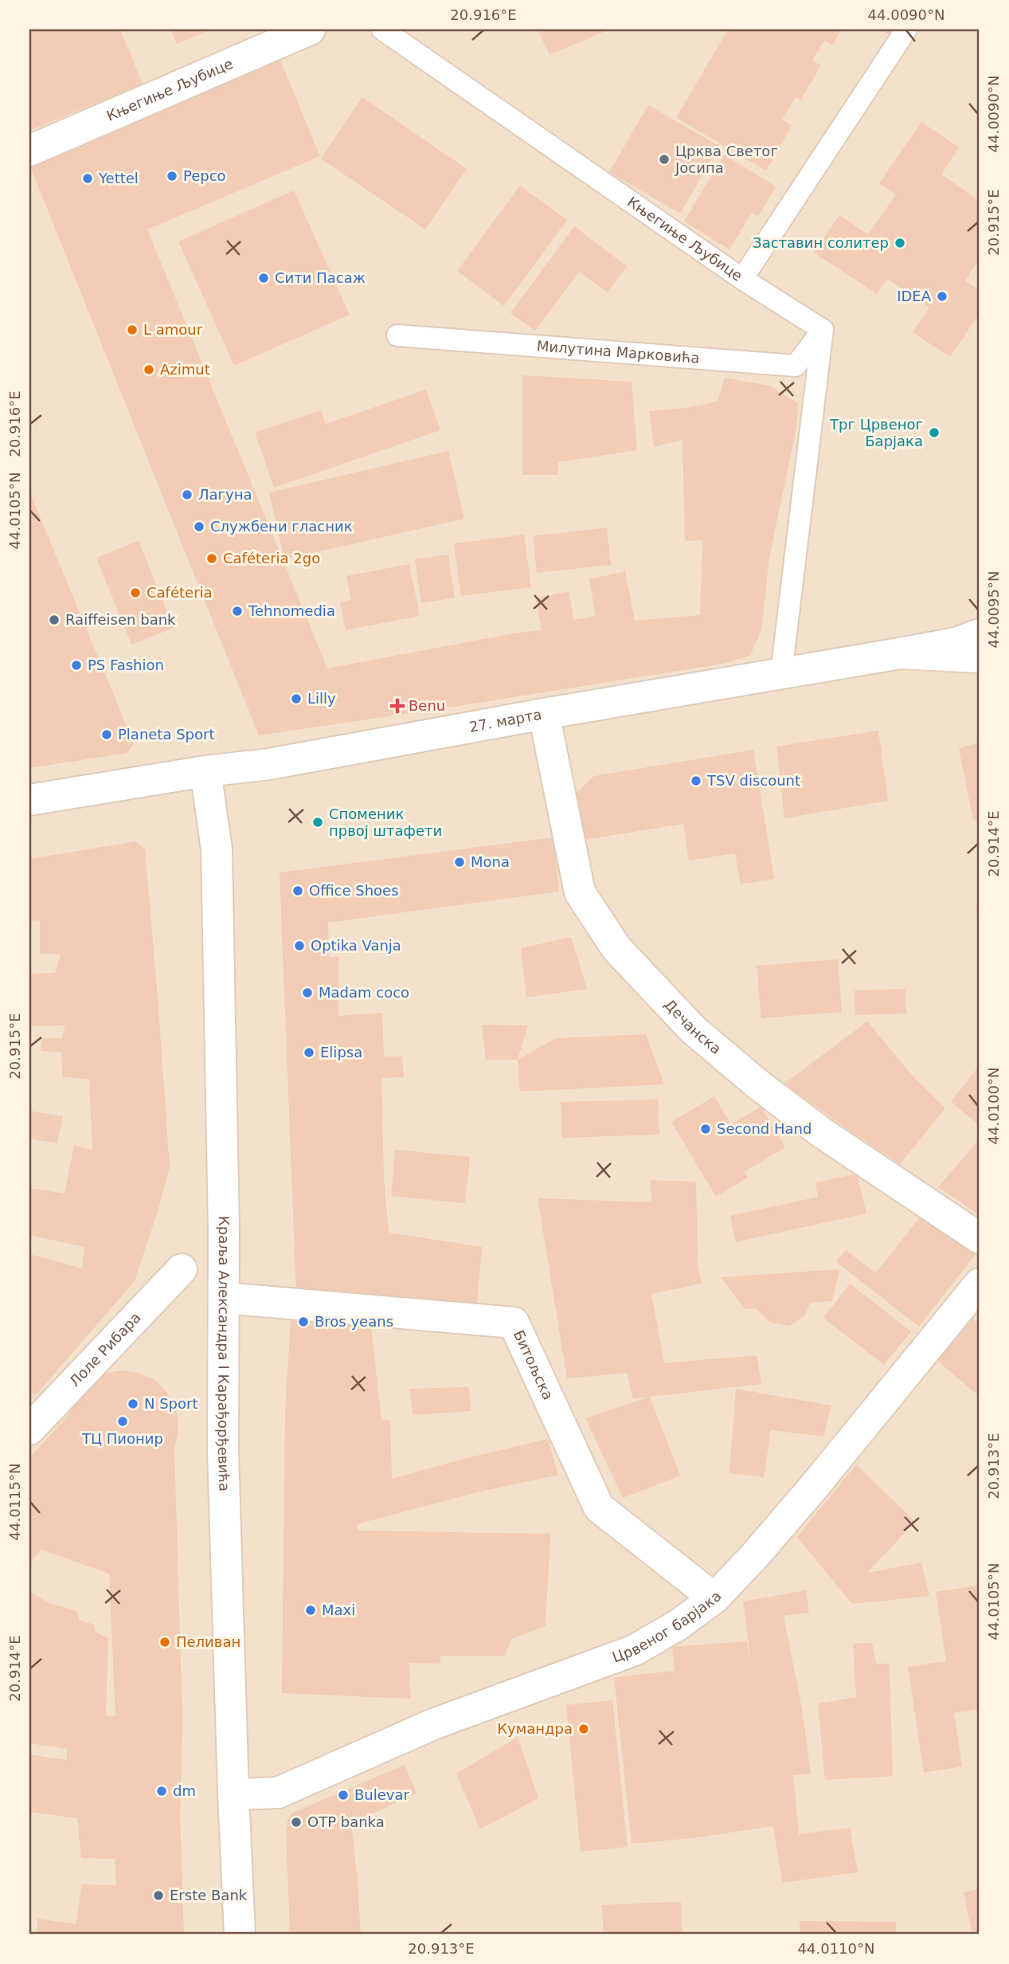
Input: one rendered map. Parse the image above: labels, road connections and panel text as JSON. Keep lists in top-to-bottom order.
{
  "streets": {
    "street": [
      "Књегиње Љубице",
      "27. марта",
      "Дечанска",
      "Лоле Рибара",
      "Краља Александра I Карађорђевића",
      "Битољска",
      "Црвеног барјака"
    ],
    "lane": ["Милутина Марковића"]
  },
  "crossings": [
    ["27. марта", "Дечанска"],
    ["27. марта", "Краља Александра I Карађорђевића"],
    ["Краља Александра I Карађорђевића", "Битољска"],
    ["Краља Александра I Карађорђевића", "Црвеног барјака"],
    ["Битољска", "Црвеног барјака"]
  ],
  "places": {
    "other": [
      "Црква Светог Јосипа",
      "Pepco",
      "Yettel",
      "Заставин солитер",
      "Сити Пасаж",
      "IDEA",
      "L amour",
      "Azimut",
      "Трг Црвеног Барјака",
      "Лагуна",
      "Службени гласник",
      "Caféteria 2go",
      "Caféteria",
      "Tehnomedia",
      "Raiffeisen bank",
      "PS Fashion",
      "Lilly",
      "Planeta Sport",
      "TSV discount",
      "Споменик првој штафети",
      "Mona",
      "Office Shoes",
      "Optika Vanja",
      "Madam coco",
      "Elipsa",
      "Second Hand",
      "Bros yeans",
      "N Sport",
      "ТЦ Пионир",
      "Maxi",
      "Пеливан",
      "Кумандра",
      "dm",
      "Bulevar",
      "OTP banka",
      "Erste Bank"
    ],
    "health": ["Benu"]
  },
  "coordinates": [
    "20.916°E",
    "44.0090°N",
    "20.915°E",
    "44.0105°N",
    "44.0095°N",
    "20.914°E",
    "44.0100°N",
    "20.913°E",
    "44.0115°N",
    "44.0110°N"
  ]
}
